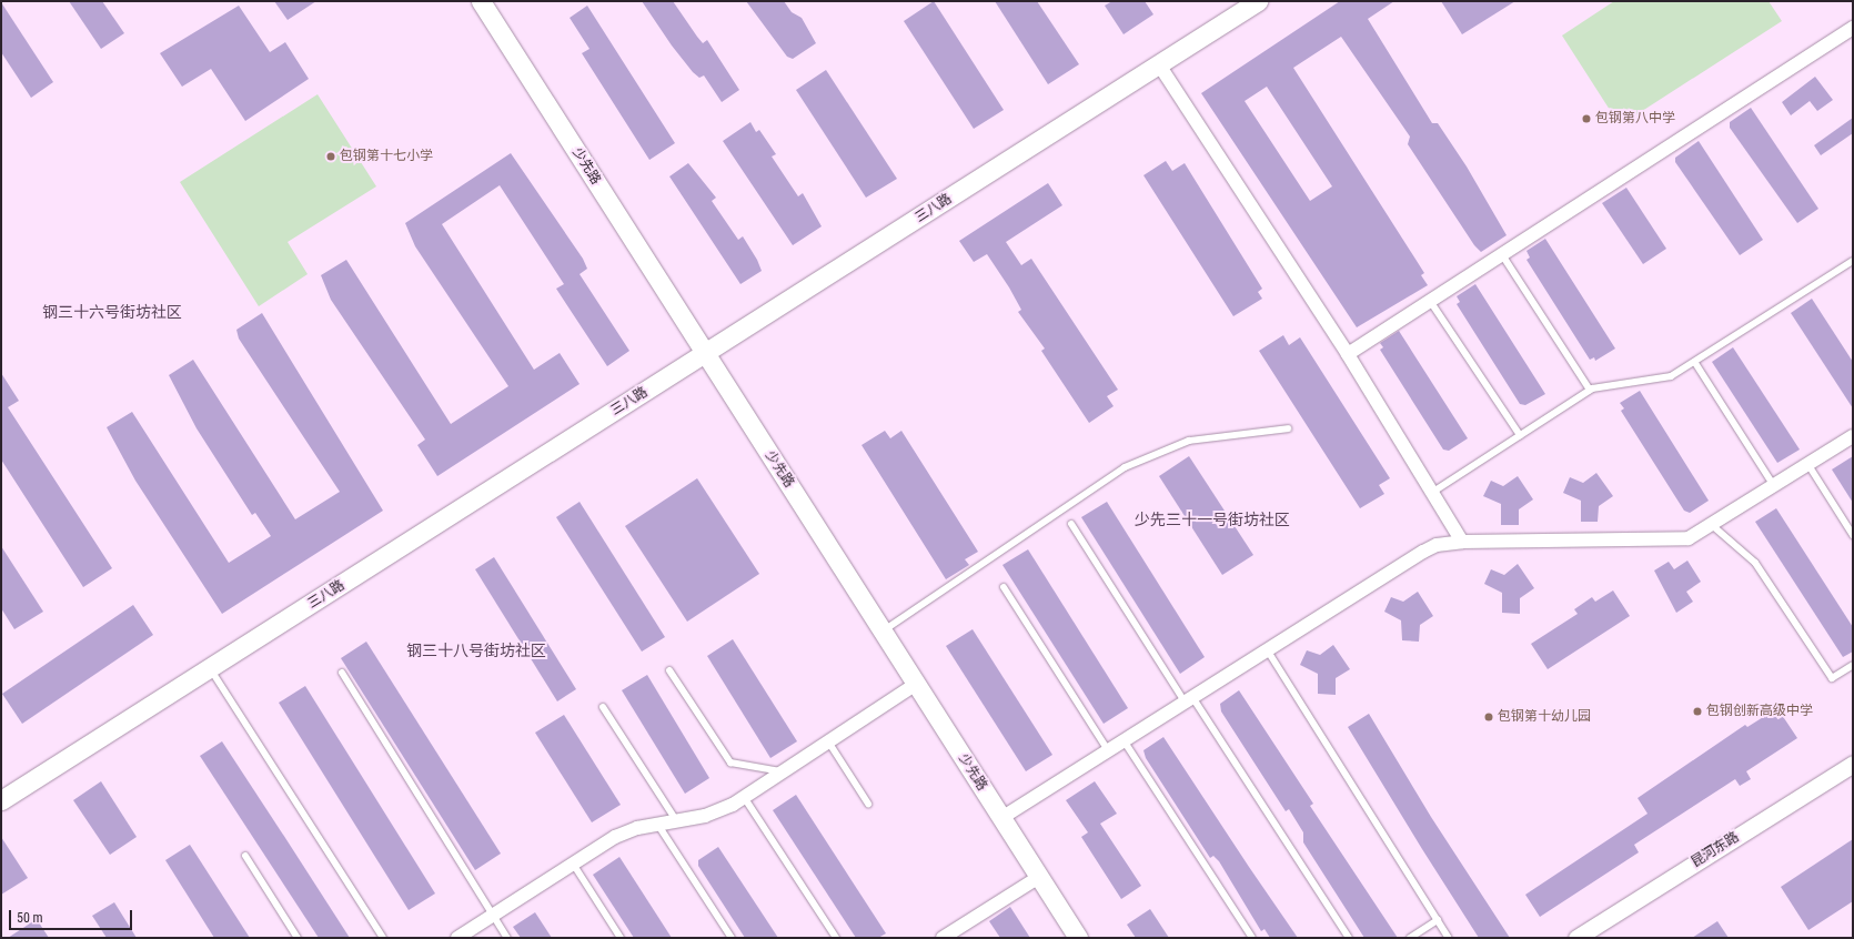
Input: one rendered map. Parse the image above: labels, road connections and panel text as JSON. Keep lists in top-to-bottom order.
{
  "streets": {
    "main road": ["少先路", "三八路"],
    "street": ["昆河东路"]
  },
  "crossings": [
    ["少先路", "三八路"]
  ],
  "districts": ["钢三十六号街坊社区", "少先三十一号街坊社区", "钢三十八号街坊社区"],
  "places": [
    "包钢第八中学",
    "包钢第十七小学",
    "包钢创新高级中学",
    "包钢第十幼儿园"
  ],
  "scale_bar": "50 m"
}
